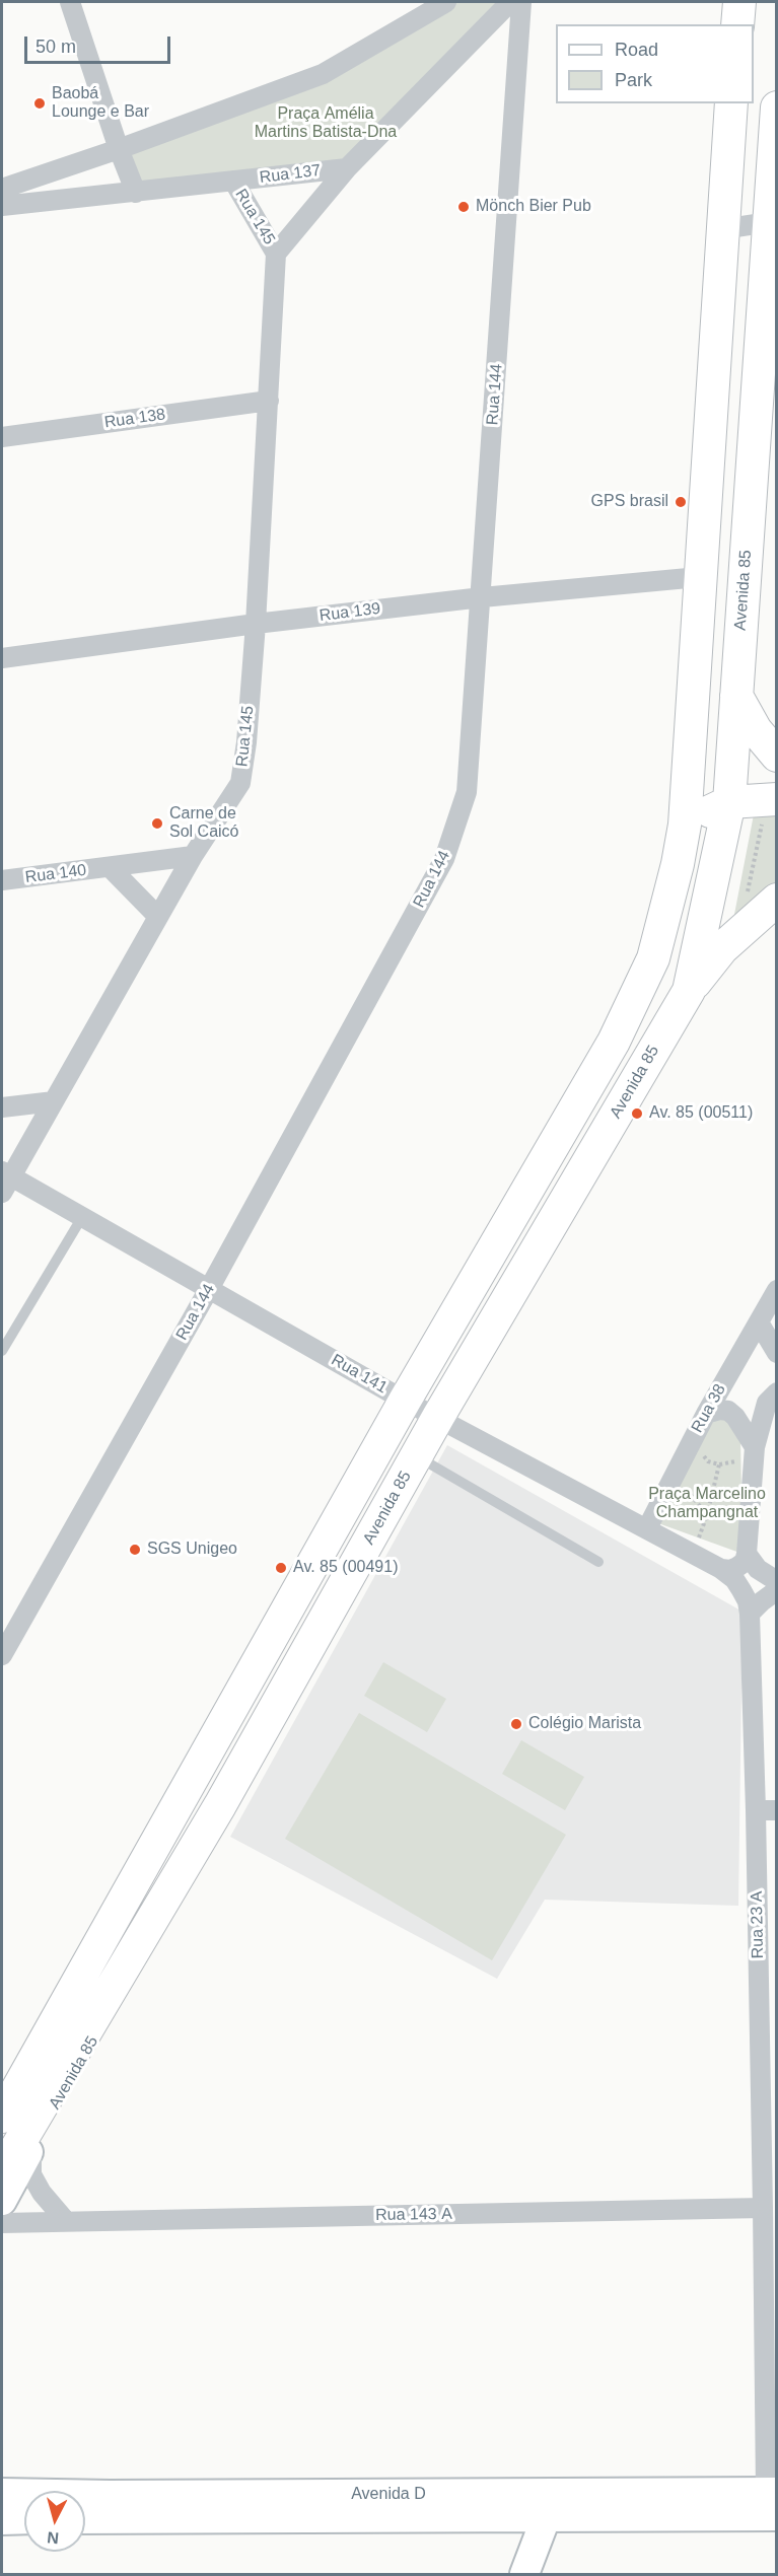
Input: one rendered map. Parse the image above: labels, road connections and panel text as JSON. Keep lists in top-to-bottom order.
{
  "streets": {
    "main road": ["Avenida 85", "Avenida D"],
    "street": [
      "Rua 137",
      "Rua 145",
      "Rua 144",
      "Rua 138",
      "Rua 139",
      "Rua 140",
      "Rua 141",
      "Rua 38",
      "Rua 23 A",
      "Rua 143 A"
    ]
  },
  "crossings": [
    ["Rua 137", "Rua 145"],
    ["Rua 145", "Rua 138"],
    ["Rua 145", "Rua 139"],
    ["Rua 145", "Rua 140"],
    ["Rua 145", "Rua 141"],
    ["Rua 144", "Rua 139"],
    ["Rua 144", "Rua 141"],
    ["Avenida 85", "Rua 141"],
    ["Rua 141", "Rua 38"],
    ["Rua 141", "Rua 23 A"],
    ["Rua 23 A", "Rua 143 A"],
    ["Rua 23 A", "Avenida D"]
  ],
  "parks": ["Praça Amélia Martins Batista-Dna", "Praça Marcelino Champangnat"],
  "places": [
    "Baobá Lounge e Bar",
    "Mönch Bier Pub",
    "GPS brasil",
    "Carne de Sol Caicó",
    "Av. 85 (00511)",
    "SGS Unigeo",
    "Av. 85 (00491)",
    "Colégio Marista"
  ],
  "legend": ["Road", "Park"],
  "scale_bar": "50 m",
  "north": "bottom"
}
